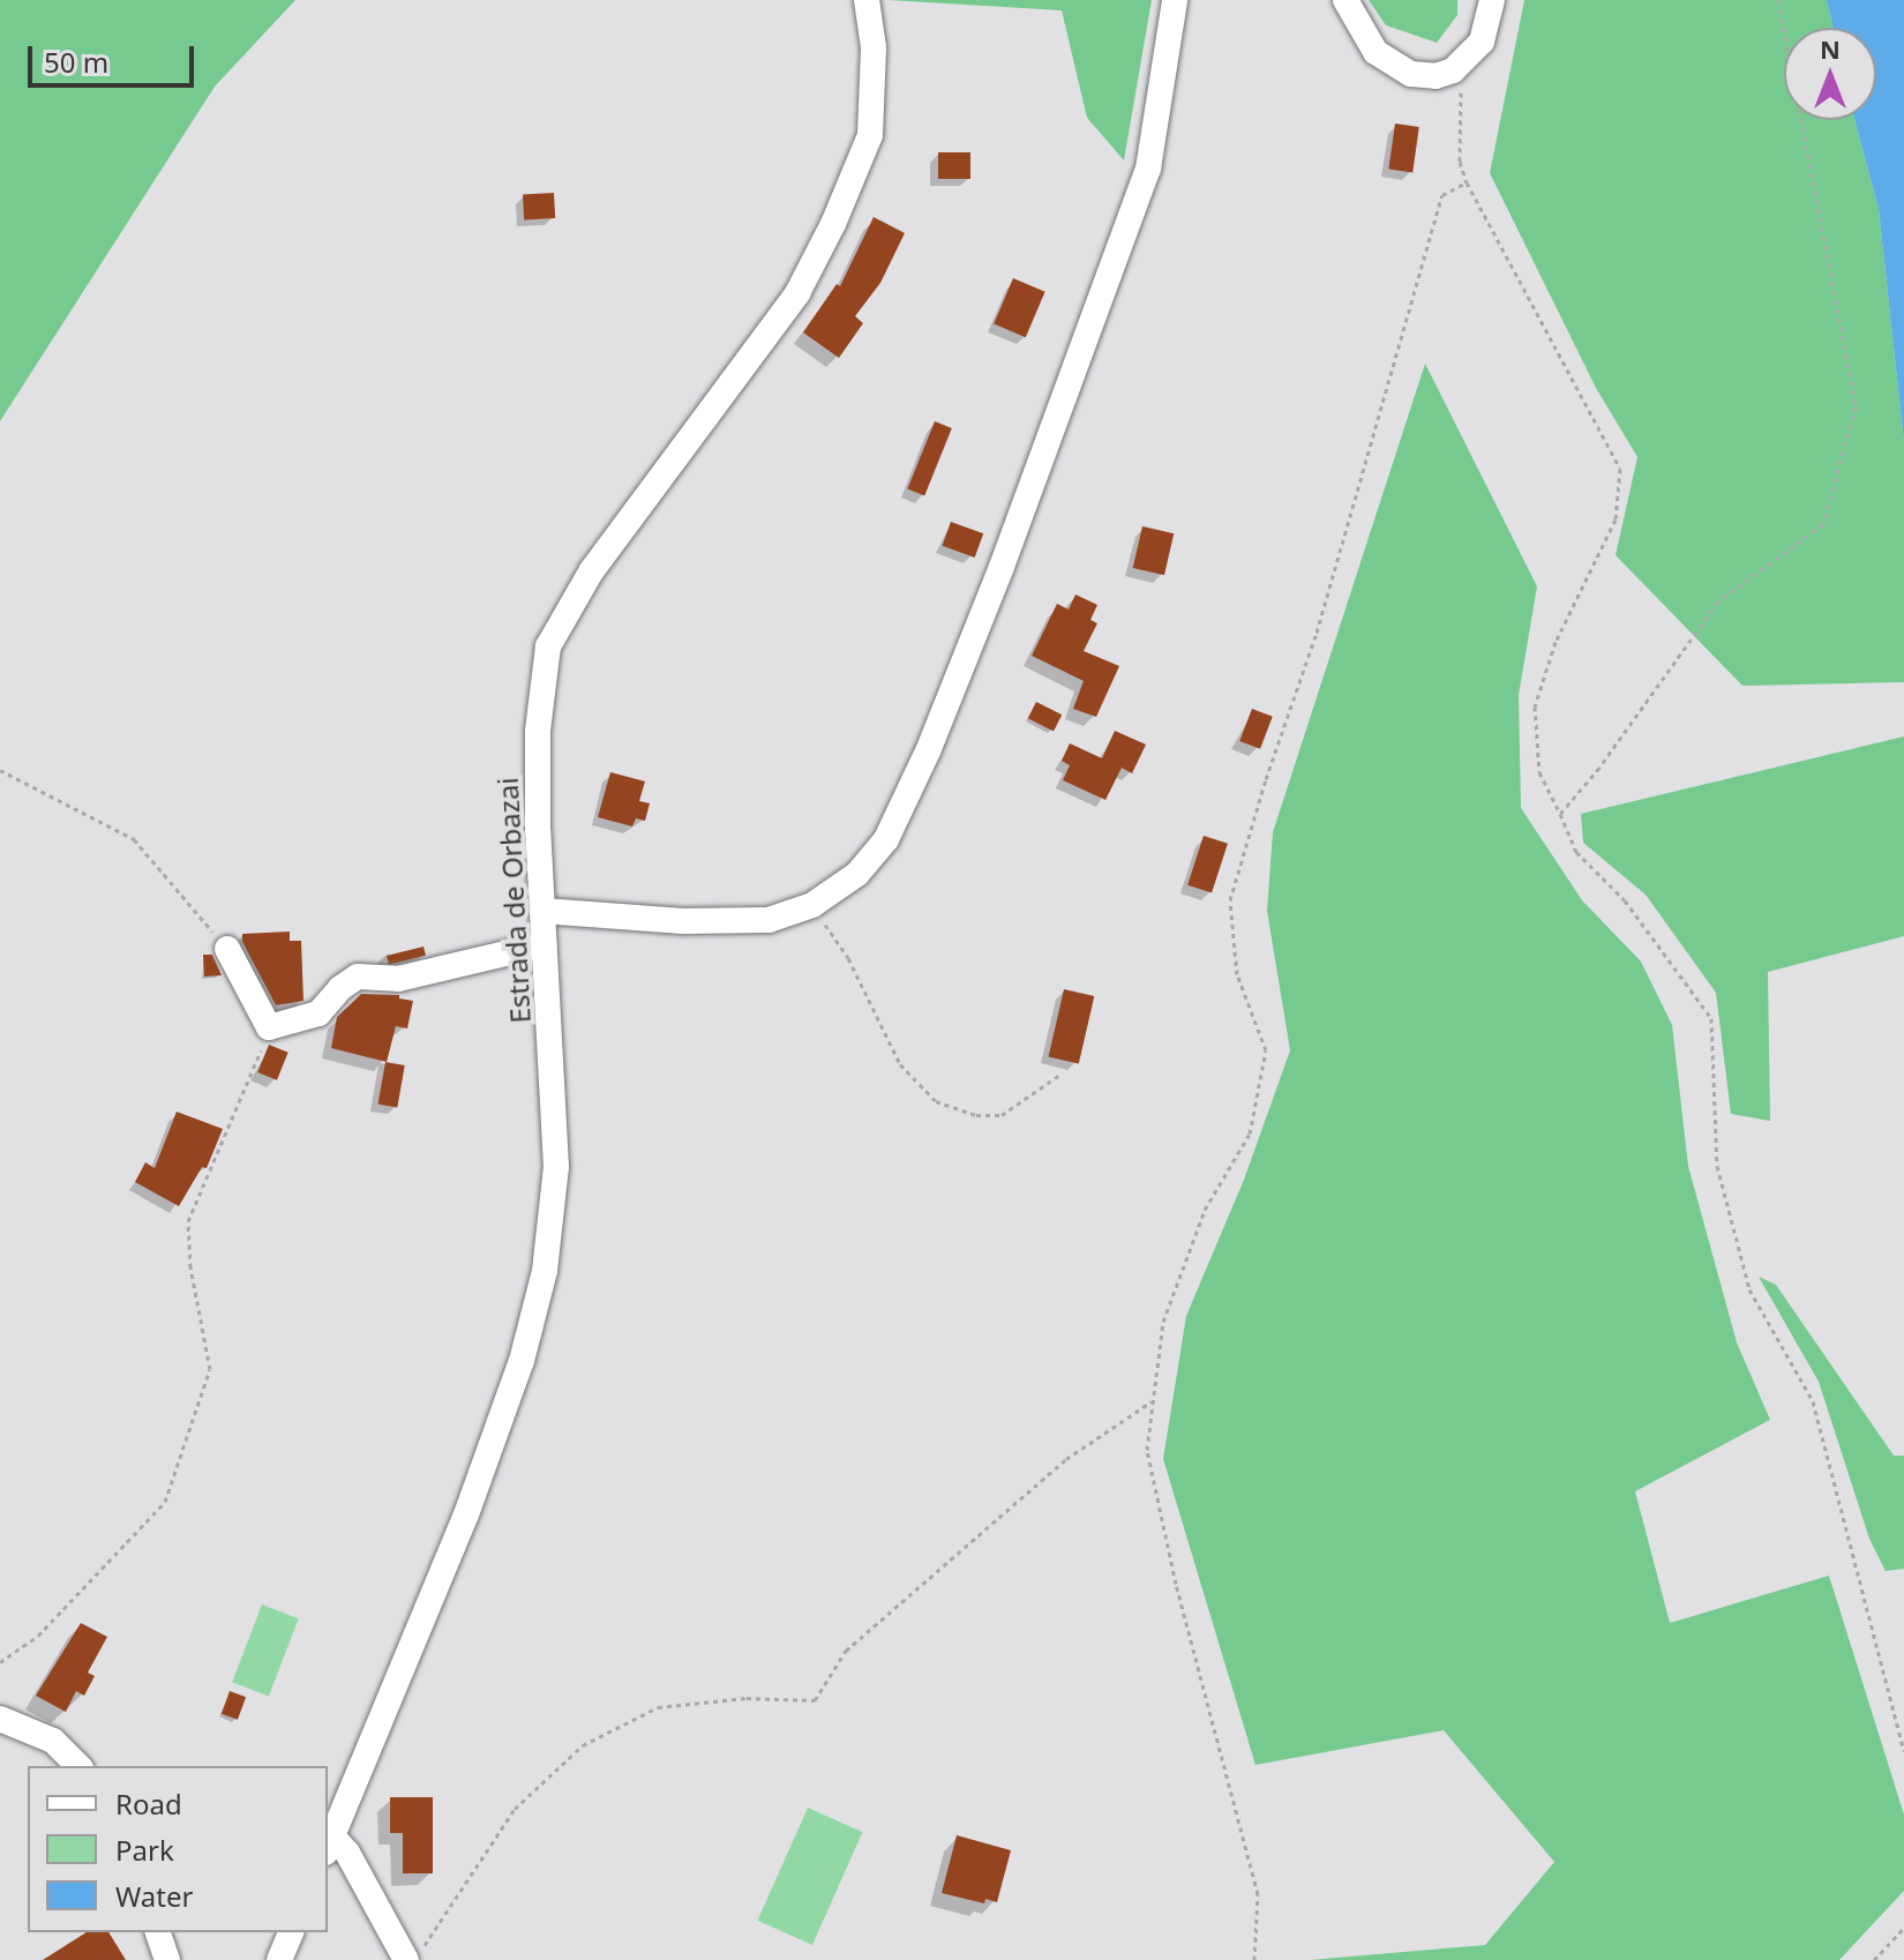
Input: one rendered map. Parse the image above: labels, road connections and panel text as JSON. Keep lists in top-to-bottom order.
{
  "streets": {
    "street": ["Estrada de Orbazai"]
  },
  "legend": ["Road", "Park", "Water"],
  "scale_bar": "50 m",
  "north": "top"
}
